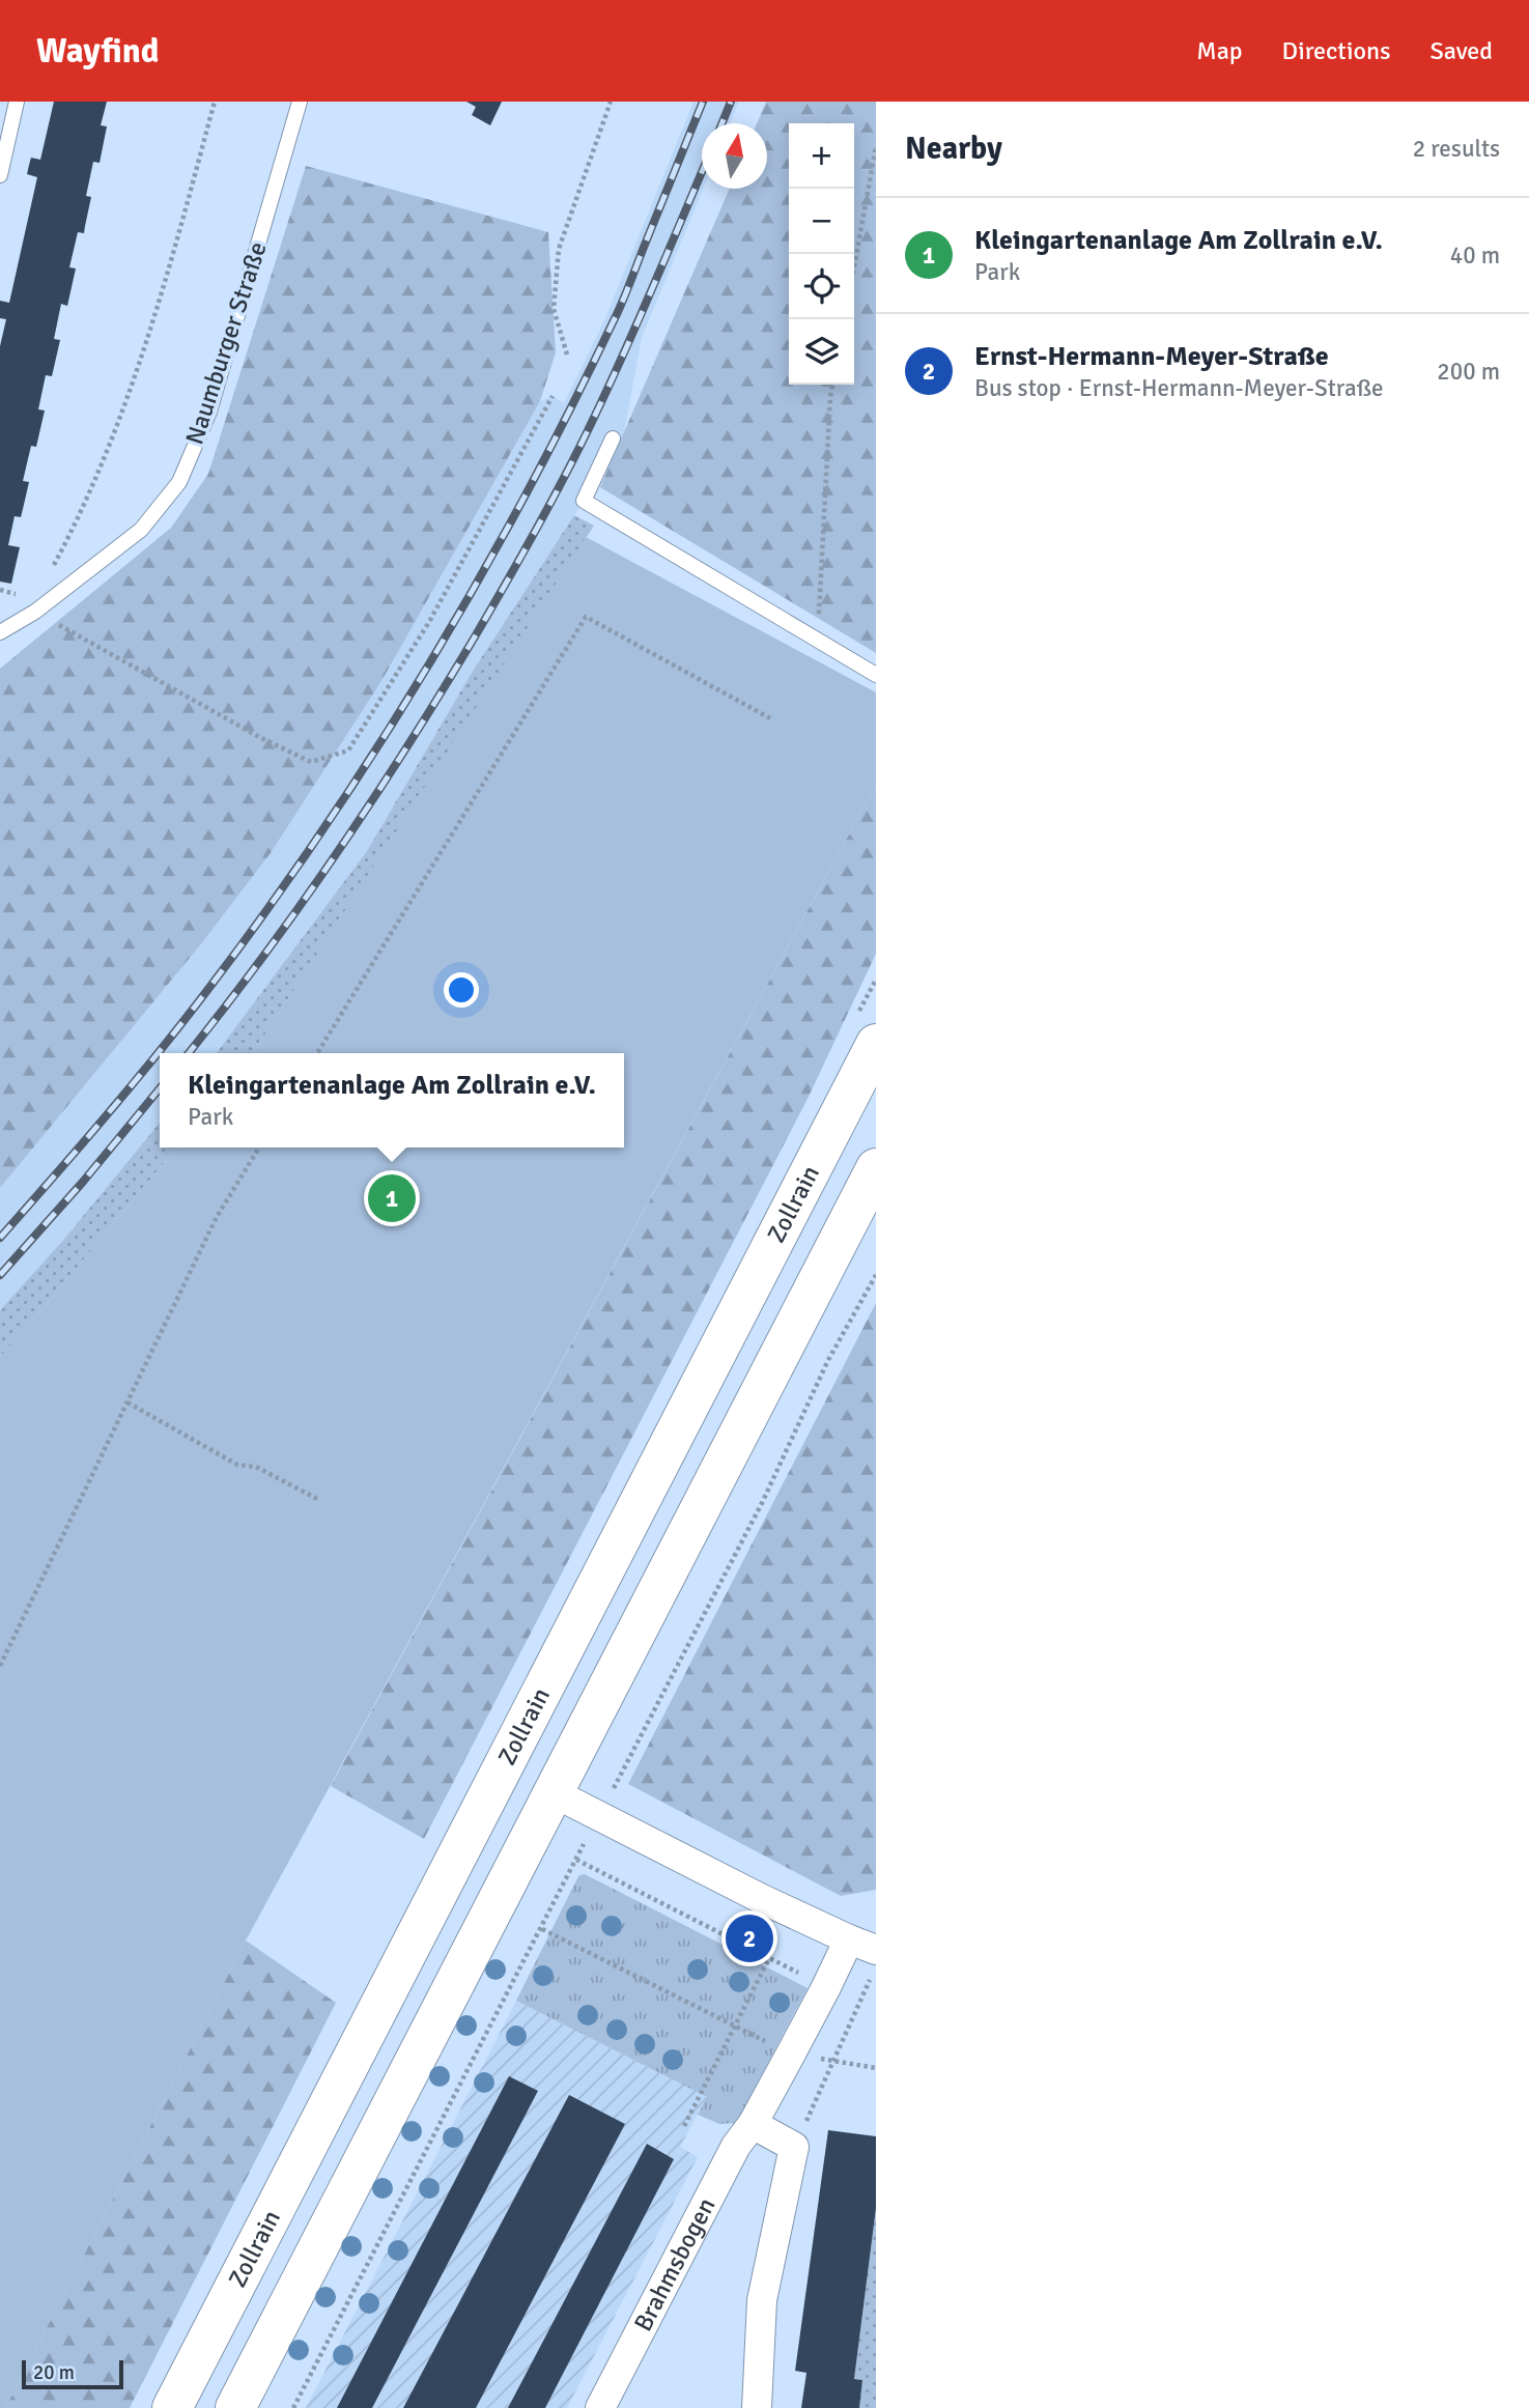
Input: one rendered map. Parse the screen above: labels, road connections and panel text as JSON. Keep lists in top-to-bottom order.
{
  "streets": {
    "main road": ["Zollrain"],
    "street": ["Brahmsbogen"],
    "lane": ["Naumburger Straße"]
  },
  "scale_bar": "20 m",
  "north": "top",
  "page": {
    "header": "Wayfind",
    "nav": ["Map", "Directions", "Saved"],
    "heading": ["Nearby", "2 results"],
    "map_buttons": ["+", "−"],
    "list": [
      {
        "mark": "1",
        "name": "Kleingartenanlage Am Zollrain e.V.",
        "note": "Park",
        "value": "40 m"
      },
      {
        "mark": "2",
        "name": "Ernst-Hermann-Meyer-Straße",
        "note": "Bus stop · Ernst-Hermann-Meyer-Straße",
        "value": "200 m"
      }
    ],
    "popup": ["Kleingartenanlage Am Zollrain e.V.", "Park"],
    "pins": ["1", "2"],
    "scale": "20 m"
  }
}
